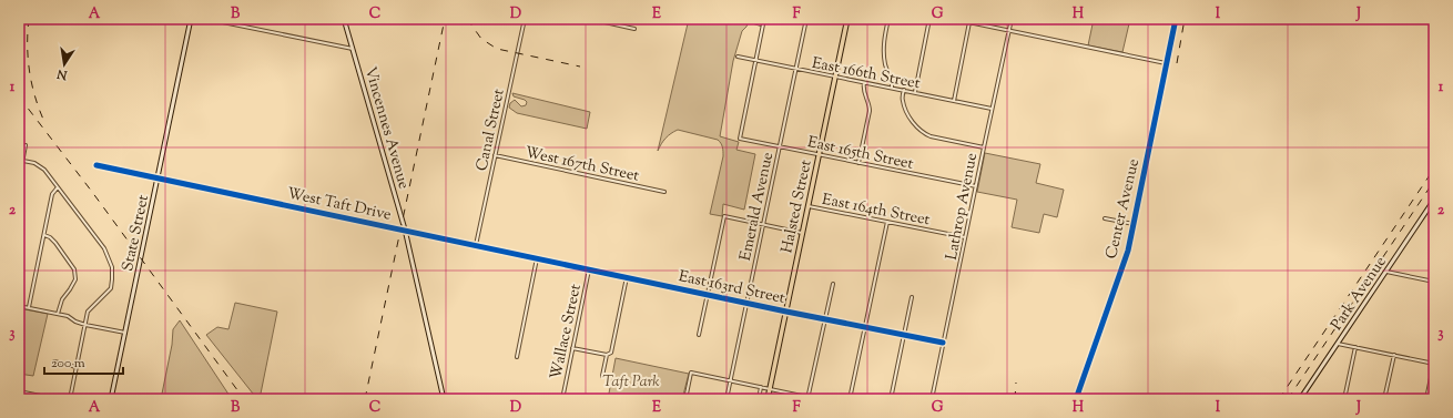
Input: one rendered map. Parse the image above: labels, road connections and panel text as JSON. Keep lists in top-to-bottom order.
{
  "streets": {
    "main road": ["Halsted Street"],
    "street": [
      "East 166th Street",
      "Vincennes Avenue",
      "Canal Street",
      "East 165th Street",
      "West 167th Street",
      "West Taft Drive",
      "Emerald Avenue",
      "Lathrop Avenue",
      "East 164th Street",
      "Center Avenue",
      "State Street",
      "East 163rd Street",
      "Park Avenue",
      "Wallace Street"
    ]
  },
  "crossings": [
    ["East 166th Street", "East 165th Street"],
    ["East 166th Street", "Emerald Avenue"],
    ["East 166th Street", "Halsted Street"],
    ["East 166th Street", "Lathrop Avenue"],
    ["Vincennes Avenue", "West Taft Drive"],
    ["Canal Street", "West 167th Street"],
    ["Canal Street", "West Taft Drive"],
    ["East 165th Street", "Emerald Avenue"],
    ["East 165th Street", "Halsted Street"],
    ["East 165th Street", "Lathrop Avenue"],
    ["West Taft Drive", "State Street"],
    ["West Taft Drive", "East 163rd Street"],
    ["Emerald Avenue", "East 163rd Street"],
    ["Halsted Street", "East 164th Street"],
    ["Halsted Street", "East 163rd Street"],
    ["Lathrop Avenue", "East 164th Street"],
    ["Lathrop Avenue", "East 163rd Street"],
    ["East 163rd Street", "Wallace Street"]
  ],
  "parks": ["Taft Park"],
  "scale_bar": "200 m",
  "north": "bottom",
  "grid": {
    "columns": [
      "A",
      "B",
      "C",
      "D",
      "E",
      "F",
      "G",
      "H",
      "I",
      "J"
    ],
    "rows": ["1", "2", "3"]
  }
}
